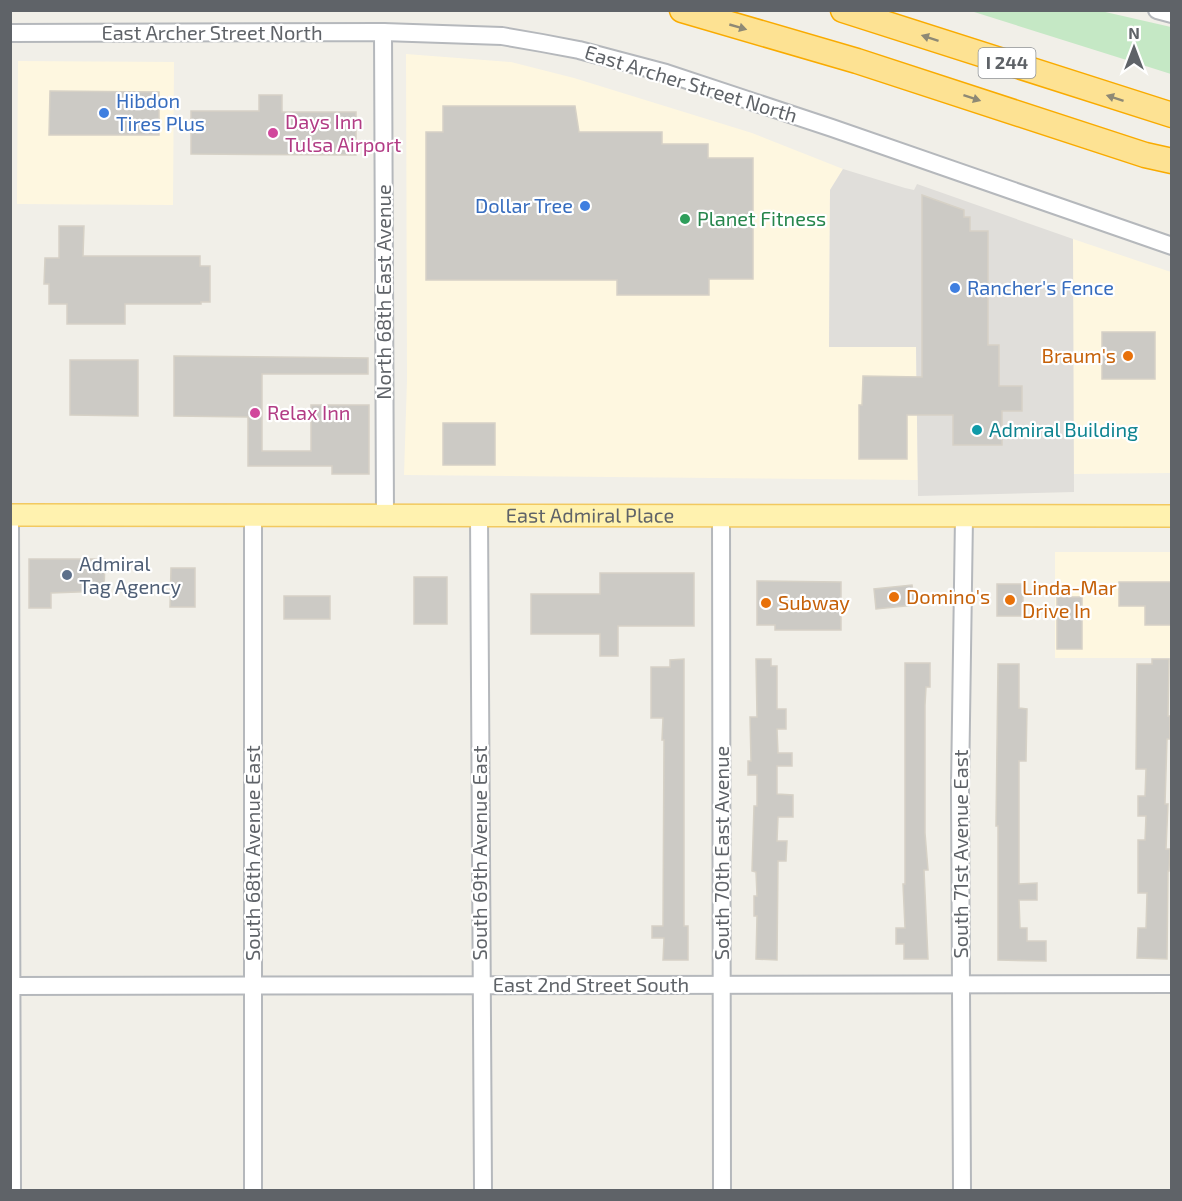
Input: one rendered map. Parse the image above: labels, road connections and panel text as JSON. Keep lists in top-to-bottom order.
{
  "streets": {
    "highway": ["I 244"],
    "main road": ["East Admiral Place"],
    "street": [
      "East Archer Street North",
      "North 68th East Avenue",
      "South 68th Avenue East",
      "South 69th Avenue East",
      "South 70th East Avenue",
      "South 71st Avenue East",
      "East 2nd Street South"
    ]
  },
  "crossings": [
    ["East Archer Street North", "North 68th East Avenue"],
    ["North 68th East Avenue", "East Admiral Place"],
    ["East Admiral Place", "South 68th Avenue East"],
    ["East Admiral Place", "South 69th Avenue East"],
    ["East Admiral Place", "South 70th East Avenue"],
    ["East Admiral Place", "South 71st Avenue East"],
    ["South 68th Avenue East", "East 2nd Street South"],
    ["South 69th Avenue East", "East 2nd Street South"],
    ["South 70th East Avenue", "East 2nd Street South"],
    ["South 71st Avenue East", "East 2nd Street South"]
  ],
  "places": [
    "Hibdon Tires Plus",
    "Days Inn Tulsa Airport",
    "Dollar Tree",
    "Planet Fitness",
    "Rancher's Fence",
    "Braum's",
    "Relax Inn",
    "Admiral Building",
    "Admiral Tag Agency",
    "Domino's",
    "Linda-Mar Drive In",
    "Subway"
  ],
  "north": "top"
}
